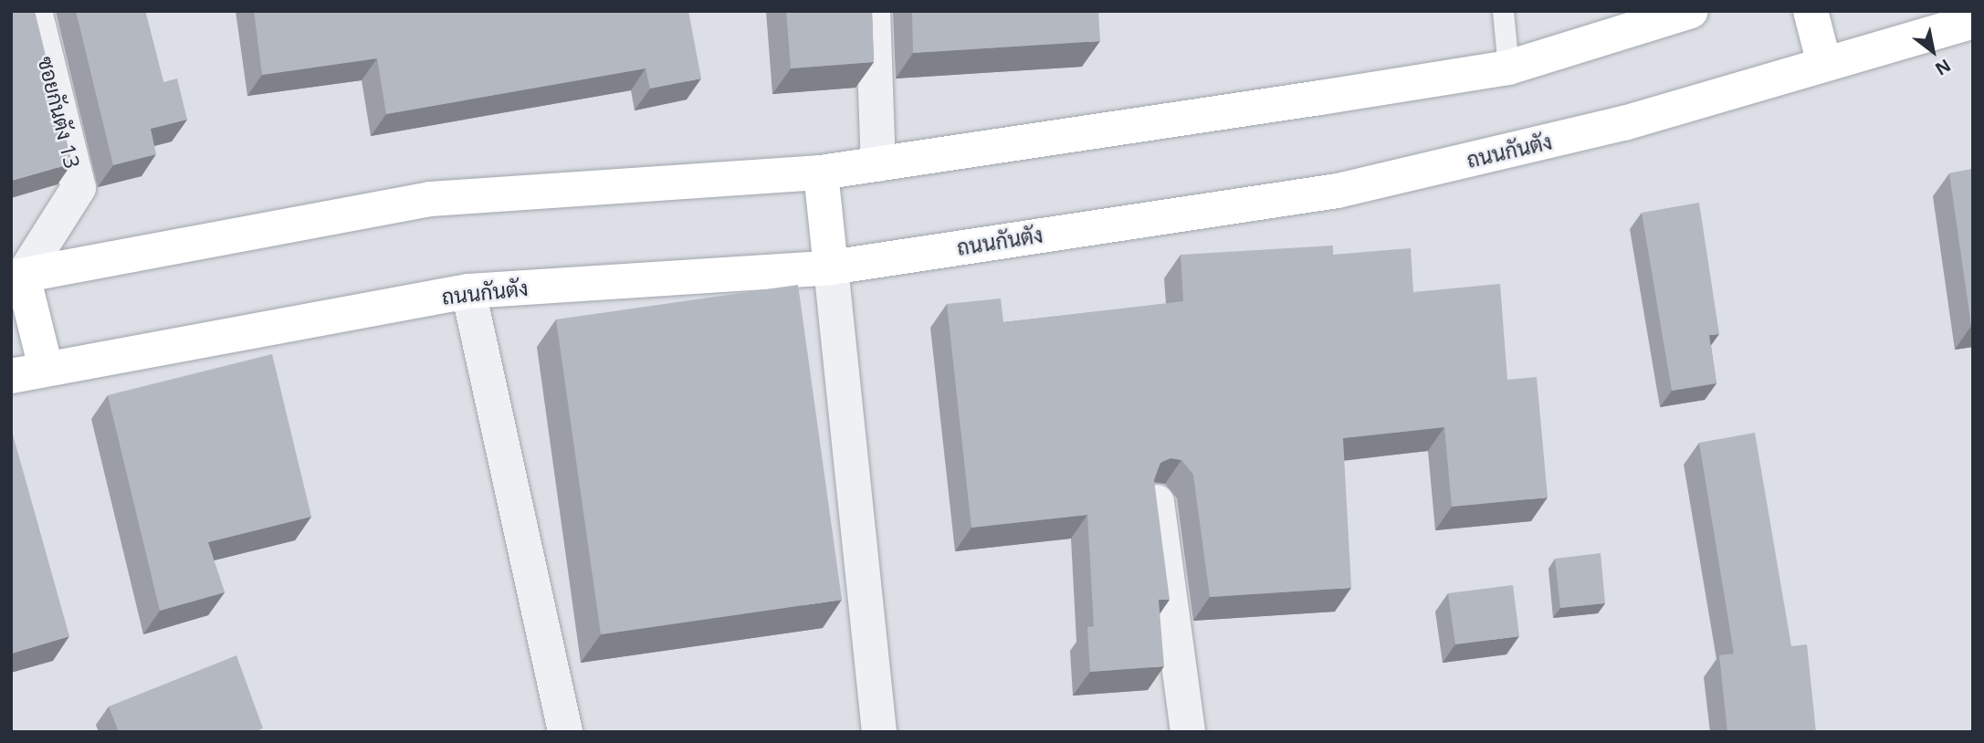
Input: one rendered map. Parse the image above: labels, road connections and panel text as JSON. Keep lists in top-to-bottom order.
{
  "streets": {
    "main road": ["ถนนกันตัง"],
    "street": ["ซอยกันตัง 13"]
  },
  "north": "bottom right"
}
